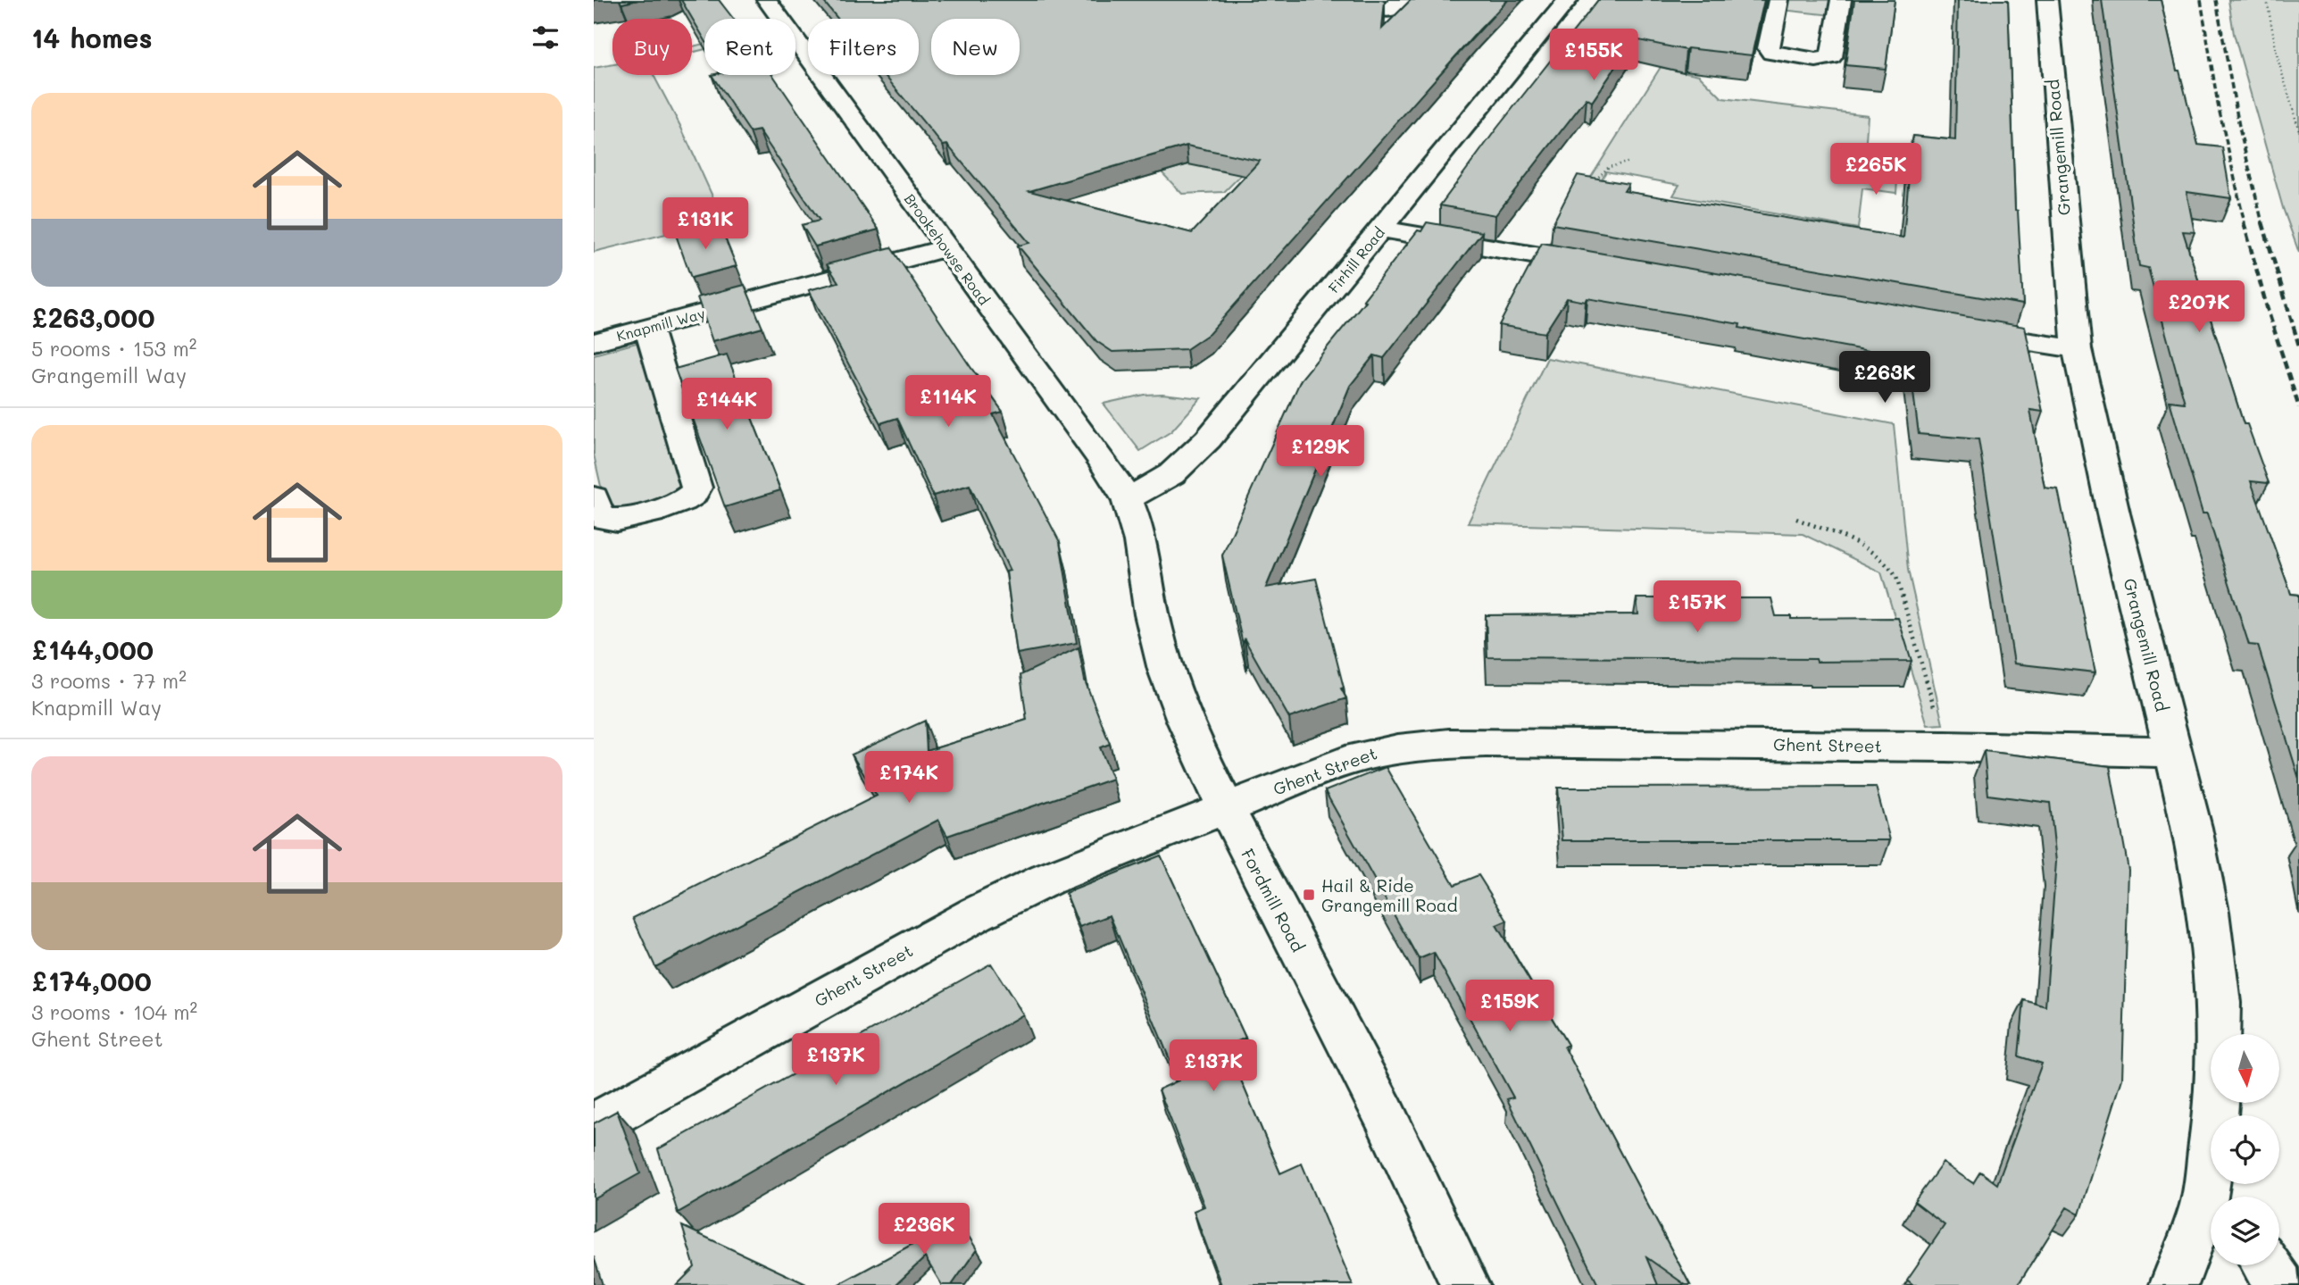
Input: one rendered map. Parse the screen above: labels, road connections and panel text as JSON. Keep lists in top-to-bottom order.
{
  "streets": {
    "street": [
      "Grangemill Road",
      "Brookehowse Road",
      "Firhill Road",
      "Knapmill Way",
      "Ghent Street",
      "Fordmill Road"
    ]
  },
  "crossings": [
    ["Grangemill Road", "Ghent Street"],
    ["Brookehowse Road", "Firhill Road"],
    ["Brookehowse Road", "Knapmill Way"],
    ["Brookehowse Road", "Fordmill Road"],
    ["Firhill Road", "Fordmill Road"],
    ["Ghent Street", "Fordmill Road"]
  ],
  "places": {
    "transit": ["Hail & Ride Grangemill Road"]
  },
  "north": "bottom",
  "page": {
    "heading": "14 homes",
    "chip": [
      "Buy",
      "Rent",
      "Filters",
      "New"
    ],
    "price": [
      "£155K",
      "£265K",
      "£131K",
      "£207K",
      "£263K",
      "£114K",
      "£144K",
      "£129K",
      "£157K",
      "£174K",
      "£159K",
      "£137K",
      "£137K",
      "£236K"
    ],
    "list": [
      {
        "name": "£263,000",
        "note": "5 rooms · 153 m² · Grangemill Way"
      },
      {
        "name": "£144,000",
        "note": "3 rooms · 77 m² · Knapmill Way"
      },
      {
        "name": "£174,000",
        "note": "3 rooms · 104 m² · Ghent Street"
      }
    ]
  }
}
